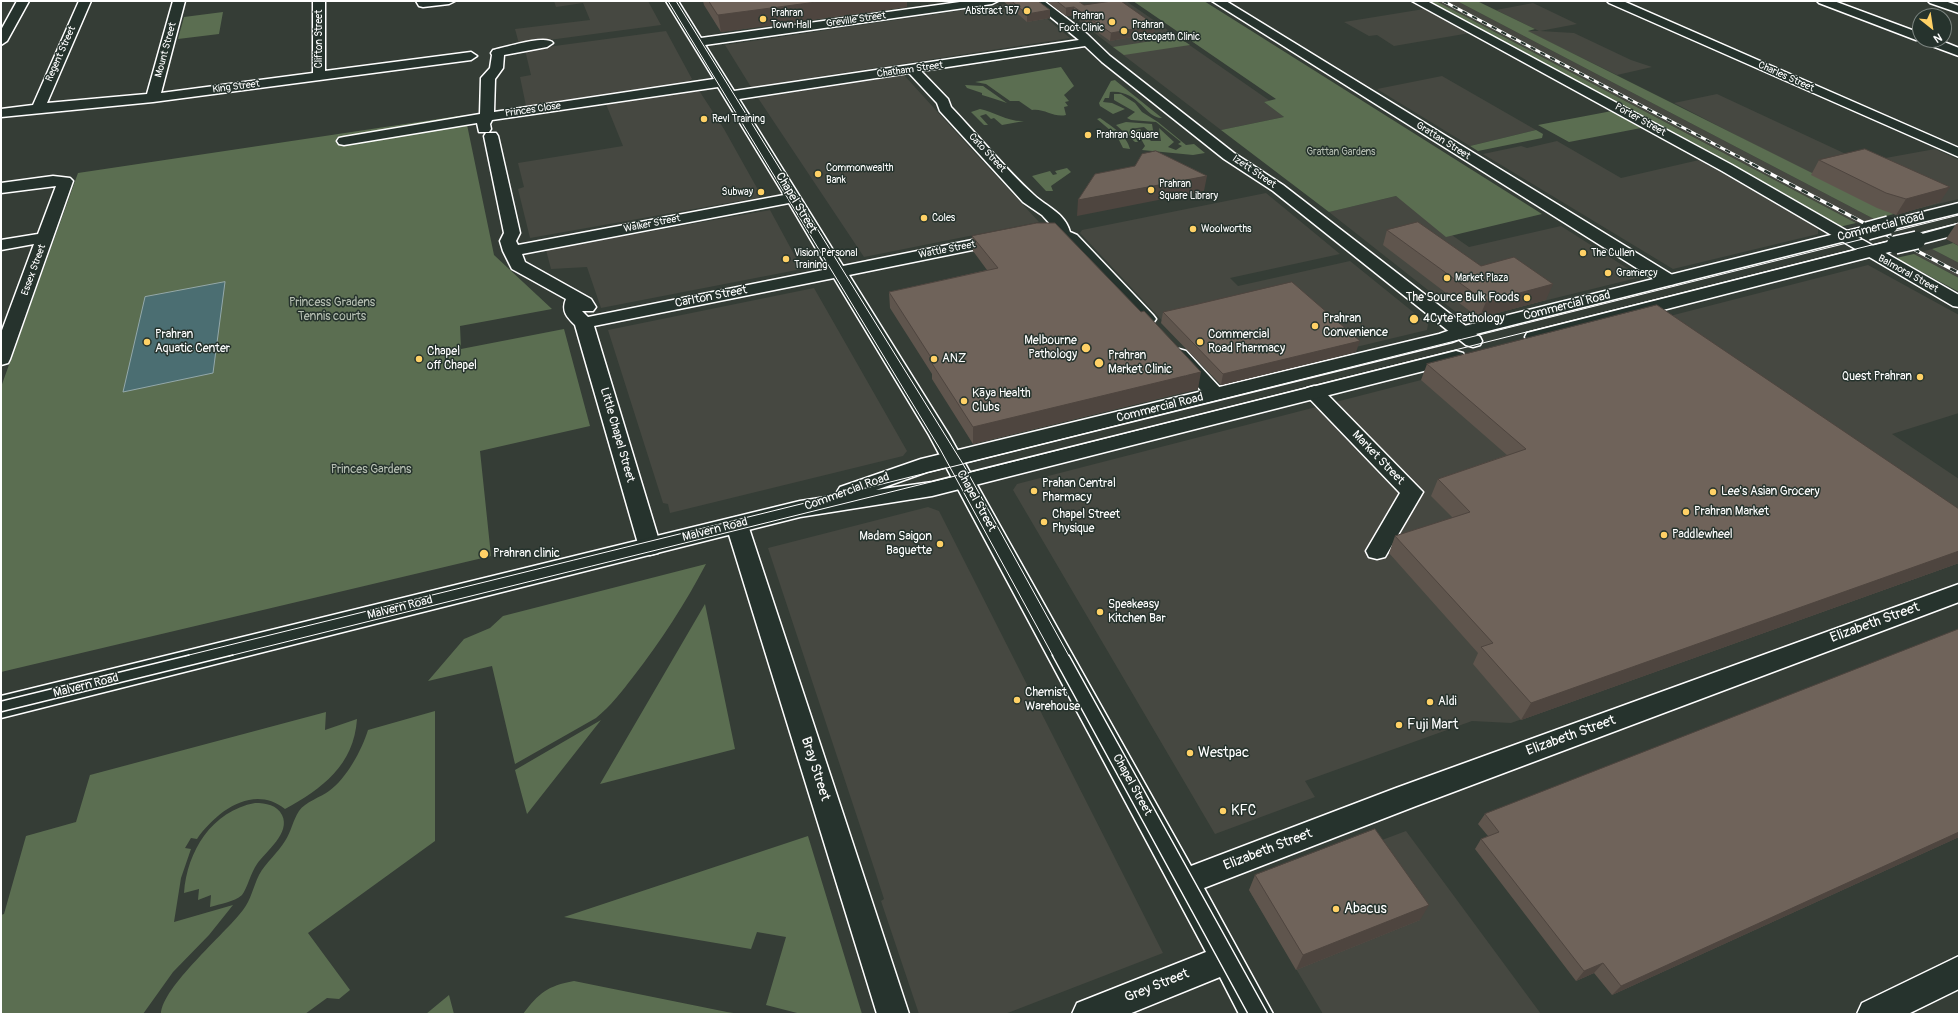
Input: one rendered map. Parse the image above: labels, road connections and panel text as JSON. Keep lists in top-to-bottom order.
{
  "streets": {
    "street": [
      "Greville Street",
      "Clifton Street",
      "Mount Street",
      "Regent Street",
      "Chatham Street",
      "Charles Street",
      "King Street",
      "Princes Close",
      "Porter Street",
      "Grattan Street",
      "Cato Street",
      "Izett Street",
      "Chapel Street",
      "Walker Street",
      "Commercial Road",
      "Wattle Street",
      "Essex Street",
      "Balmoral Street",
      "Carlton Street",
      "Little Chapel Street",
      "Market Street",
      "Malvern Road",
      "Elizabeth Street",
      "Bray Street",
      "Grey Street"
    ]
  },
  "crossings": [
    ["Greville Street", "Chapel Street"],
    ["Clifton Street", "King Street"],
    ["Mount Street", "King Street"],
    ["Regent Street", "King Street"],
    ["Chatham Street", "Cato Street"],
    ["Chatham Street", "Izett Street"],
    ["Chatham Street", "Chapel Street"],
    ["Princes Close", "Chapel Street"],
    ["Porter Street", "Commercial Road"],
    ["Porter Street", "Balmoral Street"],
    ["Grattan Street", "Commercial Road"],
    ["Cato Street", "Commercial Road"],
    ["Cato Street", "Wattle Street"],
    ["Izett Street", "Commercial Road"],
    ["Chapel Street", "Walker Street"],
    ["Chapel Street", "Commercial Road"],
    ["Chapel Street", "Wattle Street"],
    ["Chapel Street", "Carlton Street"],
    ["Chapel Street", "Elizabeth Street"],
    ["Chapel Street", "Grey Street"],
    ["Walker Street", "Little Chapel Street"],
    ["Commercial Road", "Balmoral Street"],
    ["Commercial Road", "Market Street"],
    ["Commercial Road", "Malvern Road"],
    ["Wattle Street", "Carlton Street"],
    ["Carlton Street", "Little Chapel Street"],
    ["Little Chapel Street", "Malvern Road"],
    ["Malvern Road", "Bray Street"]
  ],
  "parks": ["Grattan Gardens", "Princess Gradens Tennis courts", "Princes Gardens"],
  "places": [
    "Abstract 157",
    "Prahran Town Hall",
    "Prahran Foot Clinic",
    "Prahran Osteopath Clinic",
    "Revl Training",
    "Prahran Square",
    "Commonwealth Bank",
    "Prahran Square Library",
    "Subway",
    "Coles",
    "Woolworths",
    "The Cullen",
    "Vision Personal Training",
    "Gramercy",
    "Market Plaza",
    "The Source Bulk Foods",
    "4Cyte Pathology",
    "Prahran Convenience",
    "Prahran Aquatic Center",
    "Commercial Road Pharmacy",
    "Melbourne Pathology",
    "Chapel off Chapel",
    "ANZ",
    "Prahran Market Clinic",
    "Quest Prahran",
    "Kāya Health Clubs",
    "Prahan Central Pharmacy",
    "Lee's Asian Grocery",
    "Prahran Market",
    "Chapel Street Physique",
    "Paddlewheel",
    "Madam Saigon Baguette",
    "Prahran clinic",
    "Speakeasy Kitchen Bar",
    "Chemist Warehouse",
    "Aldi",
    "Fuji Mart",
    "Westpac",
    "KFC",
    "Abacus"
  ],
  "north": "bottom right"
}
